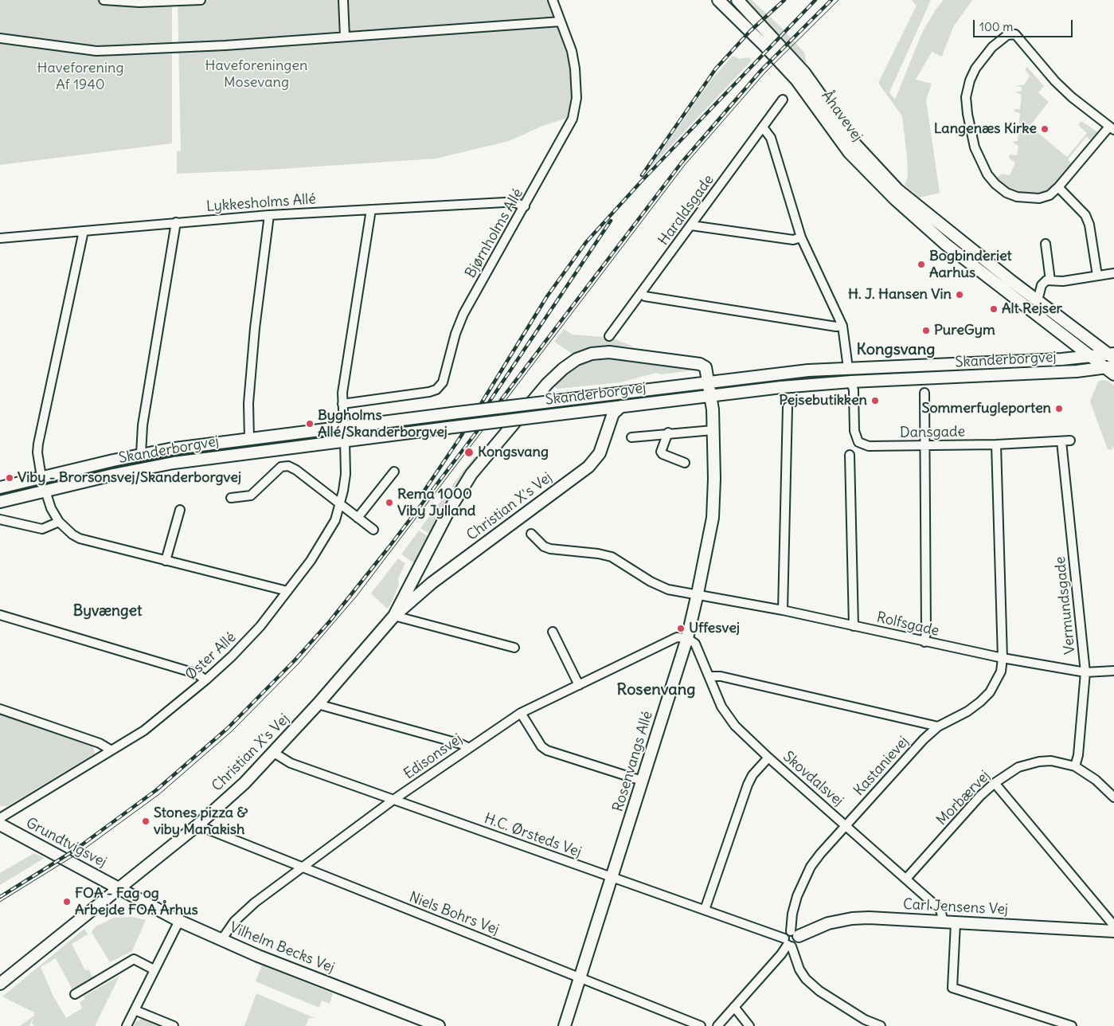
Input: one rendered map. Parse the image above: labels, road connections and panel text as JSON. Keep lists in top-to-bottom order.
{
  "streets": {
    "street": [
      "Åhavevej",
      "Lykkesholms Allé",
      "Haraldsgade",
      "Bjørnholms Allé",
      "Skanderborgvej",
      "Dansgade",
      "Christian X's Vej",
      "Vermundsgade",
      "Rolfsgade",
      "Øster Allé",
      "Edisonsvej",
      "Rosenvangs Allé",
      "Kastanievej",
      "Skovdalsvej",
      "Morbærvej",
      "H.C. Ørsteds Vej",
      "Grundtvigsvej",
      "Carl Jensens Vej",
      "Niels Bohrs Vej",
      "Vilhelm Becks Vej"
    ]
  },
  "crossings": [
    ["Åhavevej", "Skanderborgvej"],
    ["Lykkesholms Allé", "Bjørnholms Allé"],
    ["Skanderborgvej", "Dansgade"],
    ["Skanderborgvej", "Christian X's Vej"],
    ["Skanderborgvej", "Øster Allé"],
    ["Skanderborgvej", "Rosenvangs Allé"],
    ["Dansgade", "Vermundsgade"],
    ["Dansgade", "Kastanievej"],
    ["Christian X's Vej", "Rosenvangs Allé"],
    ["Christian X's Vej", "H.C. Ørsteds Vej"],
    ["Christian X's Vej", "Grundtvigsvej"],
    ["Christian X's Vej", "Niels Bohrs Vej"],
    ["Christian X's Vej", "Vilhelm Becks Vej"],
    ["Vermundsgade", "Rolfsgade"],
    ["Vermundsgade", "Morbærvej"],
    ["Rolfsgade", "Rosenvangs Allé"],
    ["Rolfsgade", "Kastanievej"],
    ["Edisonsvej", "Rosenvangs Allé"],
    ["Edisonsvej", "Skovdalsvej"],
    ["Edisonsvej", "H.C. Ørsteds Vej"],
    ["Edisonsvej", "Niels Bohrs Vej"],
    ["Edisonsvej", "Vilhelm Becks Vej"],
    ["Rosenvangs Allé", "Skovdalsvej"],
    ["Rosenvangs Allé", "H.C. Ørsteds Vej"],
    ["Rosenvangs Allé", "Niels Bohrs Vej"],
    ["Kastanievej", "Skovdalsvej"],
    ["Kastanievej", "Carl Jensens Vej"],
    ["Skovdalsvej", "Morbærvej"],
    ["Skovdalsvej", "Carl Jensens Vej"],
    ["Grundtvigsvej", "Vilhelm Becks Vej"]
  ],
  "districts": ["Kongsvang", "Byvænget", "Rosenvang"],
  "parks": ["Haveforeningen Mosevang", "Haveforening Af 1940"],
  "places": [
    "Langenæs Kirke",
    "Bogbinderiet Aarhus",
    "H. J. Hansen Vin",
    "Alt Rejser",
    "PureGym",
    "Pejsebutikken",
    "Sommerfugleporten",
    "Bygholms Allé/Skanderborgvej",
    "Kongsvang",
    "Viby - Brorsonsvej/Skanderborgvej",
    "Rema 1000 Viby Jylland",
    "Uffesvej",
    "Stones pizza & viby Manakish",
    "FOA - Fag og Arbejde FOA Århus"
  ],
  "scale_bar": "100 m"
}
